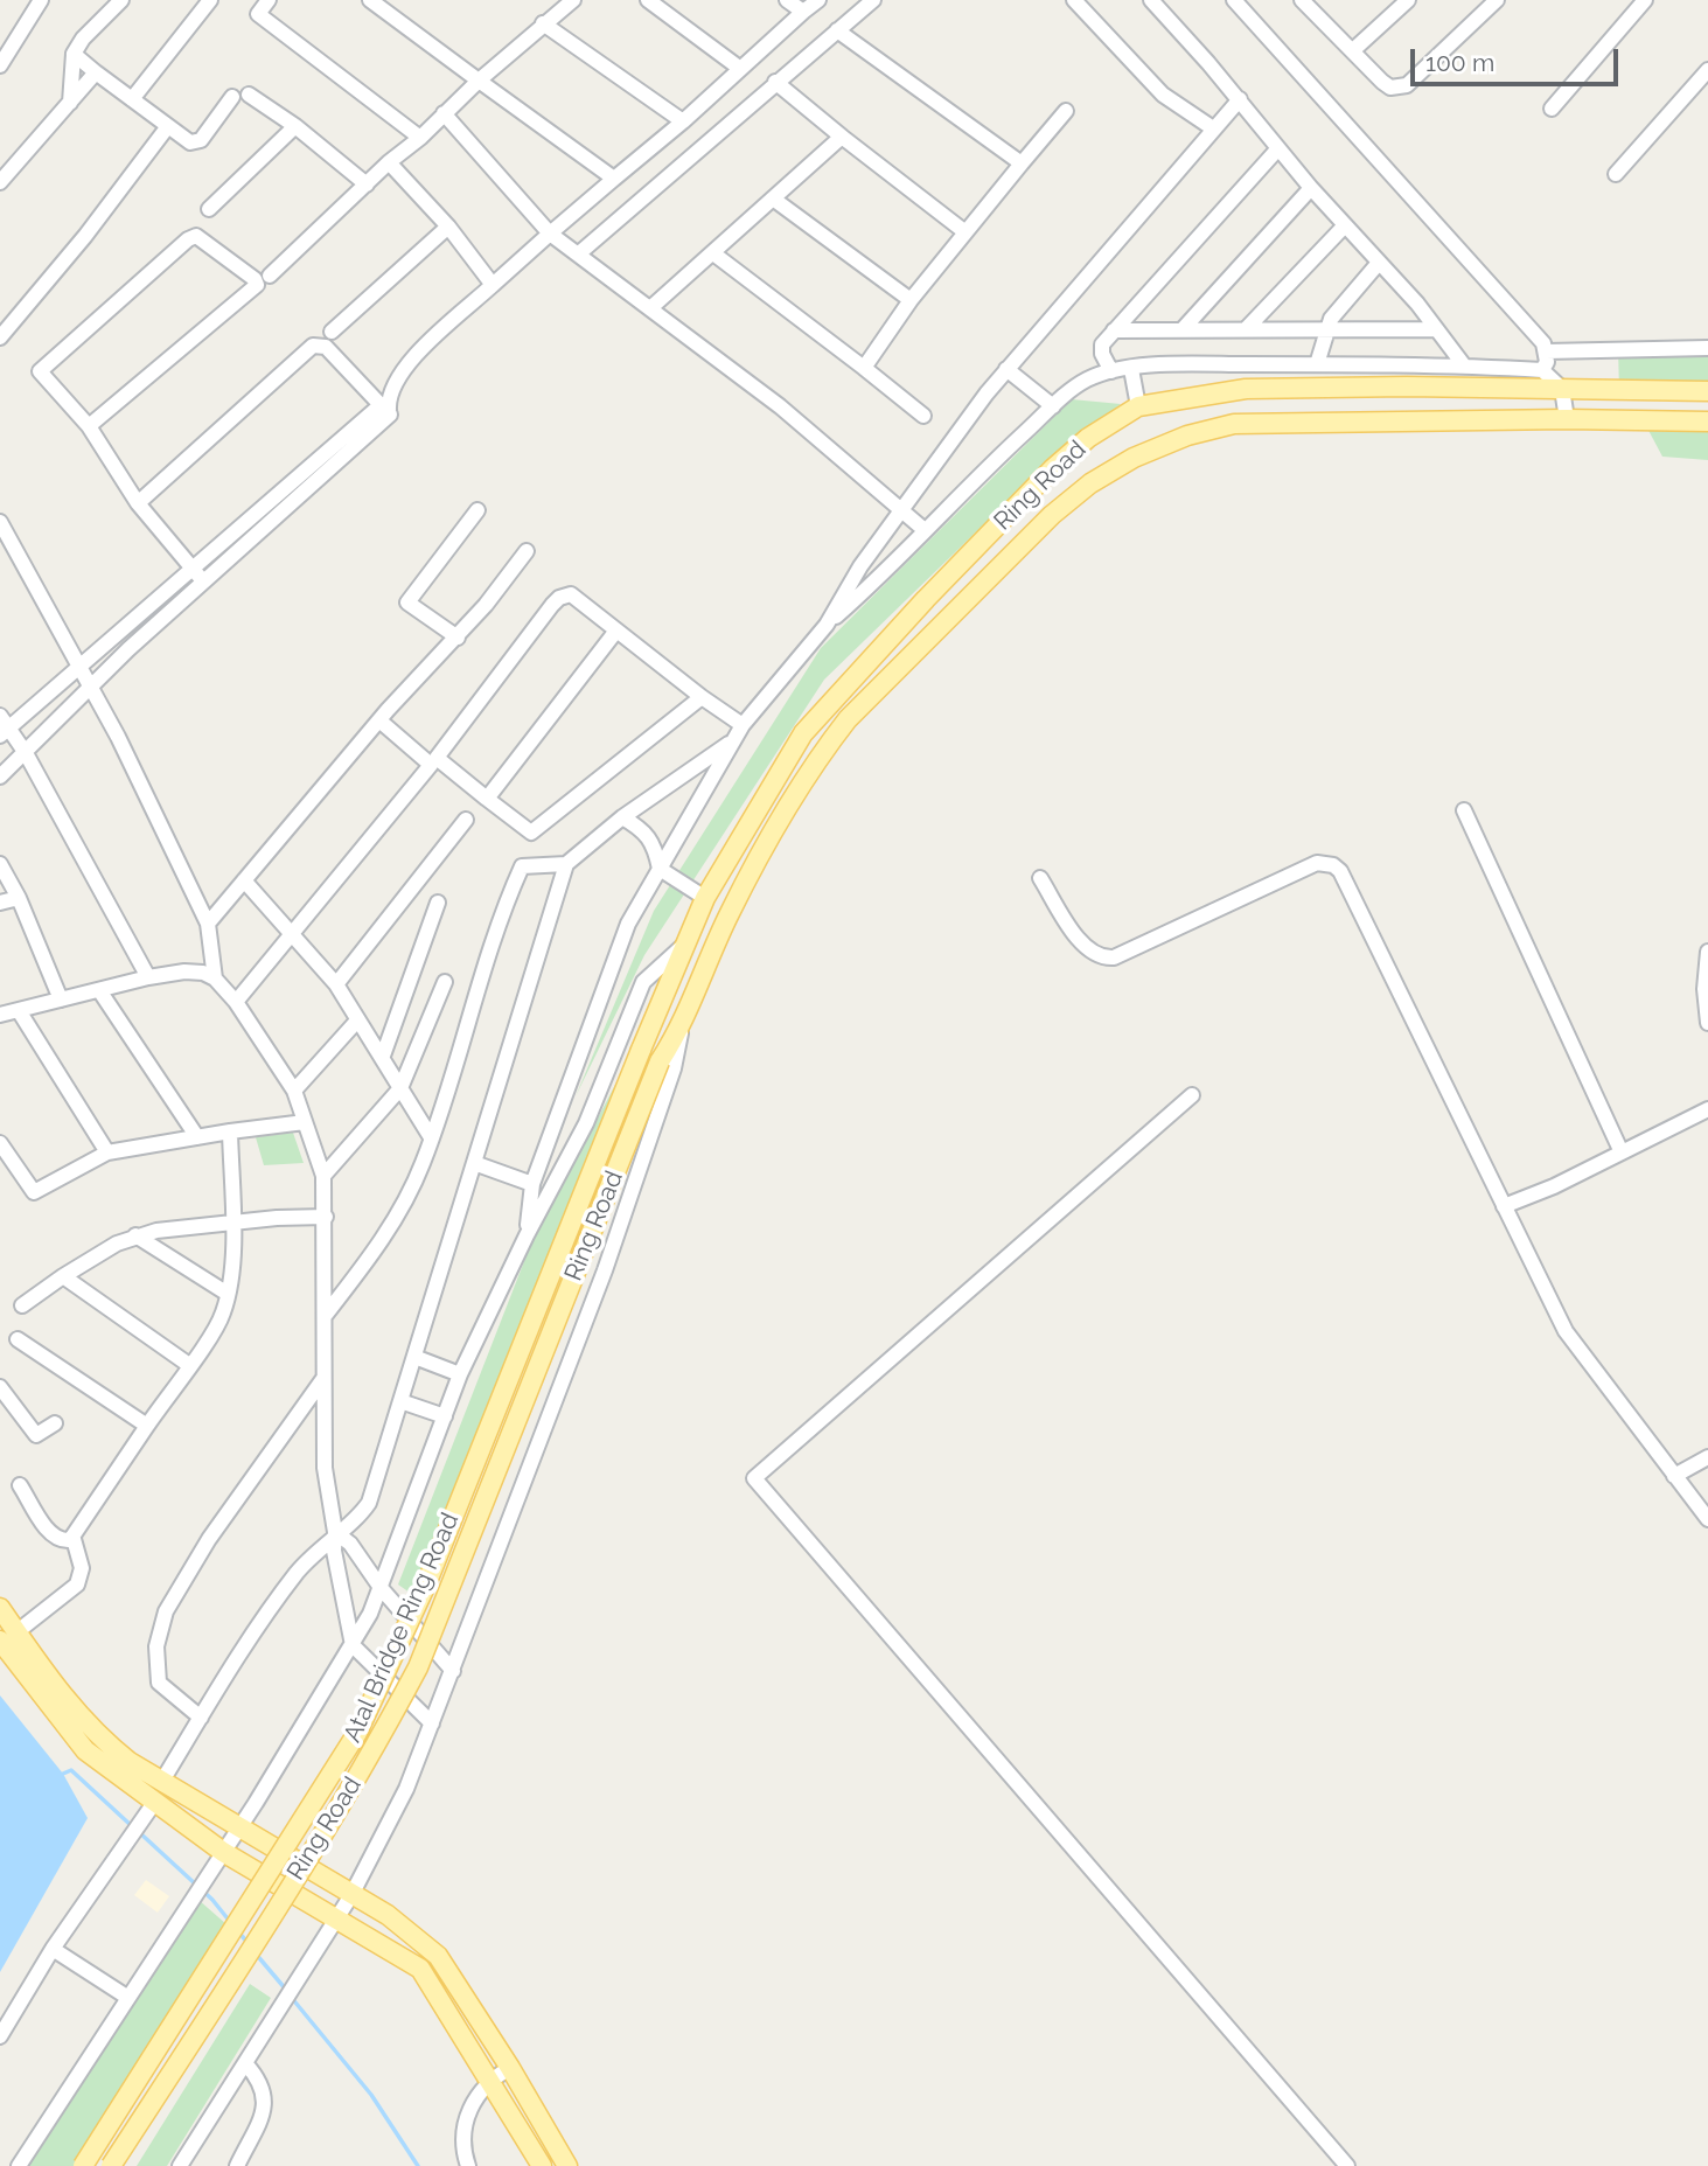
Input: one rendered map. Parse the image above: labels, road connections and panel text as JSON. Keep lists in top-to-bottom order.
{
  "streets": {
    "main road": ["Ring Road", "Atal Bridge Ring Road"]
  },
  "crossings": [
    ["Ring Road", "Atal Bridge Ring Road"]
  ],
  "scale_bar": "100 m"
}
